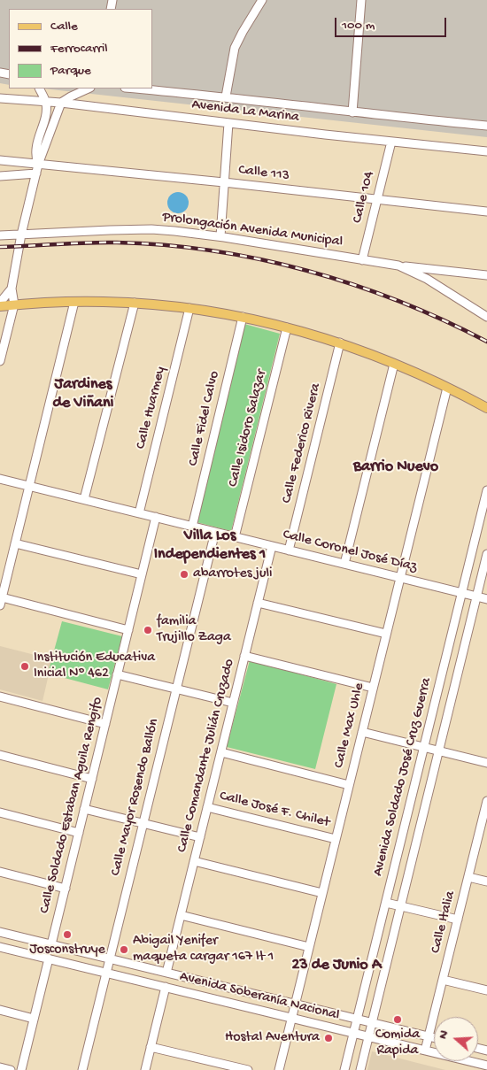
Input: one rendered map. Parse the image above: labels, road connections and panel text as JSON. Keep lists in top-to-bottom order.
{
  "streets": {
    "street": [
      "Avenida La Marina",
      "Calle 113",
      "Calle 104",
      "Prolongación Avenida Municipal",
      "Calle Huarmey",
      "Calle Fidel Calvo",
      "Calle Isidoro Salazar",
      "Calle Federico Rivera",
      "Calle Coronel José Díaz",
      "Calle Max Uhle",
      "Calle Comandante Julián Cruzado",
      "Avenida Soldado José Cruz Guerra",
      "Calle Mayor Rosendo Ballón",
      "Calle Soldado Estaban Aguila Rengifo",
      "Calle José F. Chilet",
      "Calle Italia",
      "Avenida Soberanía Nacional"
    ]
  },
  "crossings": [
    ["Avenida La Marina", "Calle 104"],
    ["Calle 113", "Calle 104"],
    ["Calle 104", "Prolongación Avenida Municipal"],
    ["Calle Huarmey", "Calle Coronel José Díaz"],
    ["Calle Fidel Calvo", "Calle Coronel José Díaz"],
    ["Calle Isidoro Salazar", "Calle Coronel José Díaz"],
    ["Calle Federico Rivera", "Calle Coronel José Díaz"],
    ["Calle Coronel José Díaz", "Calle Max Uhle"],
    ["Calle Coronel José Díaz", "Calle Comandante Julián Cruzado"],
    ["Calle Coronel José Díaz", "Avenida Soldado José Cruz Guerra"],
    ["Calle Coronel José Díaz", "Calle Mayor Rosendo Ballón"],
    ["Calle Coronel José Díaz", "Calle Soldado Estaban Aguila Rengifo"],
    ["Calle Max Uhle", "Calle José F. Chilet"],
    ["Calle Max Uhle", "Avenida Soberanía Nacional"],
    ["Calle Comandante Julián Cruzado", "Calle José F. Chilet"],
    ["Calle Comandante Julián Cruzado", "Avenida Soberanía Nacional"],
    ["Avenida Soldado José Cruz Guerra", "Avenida Soberanía Nacional"],
    ["Calle Mayor Rosendo Ballón", "Avenida Soberanía Nacional"],
    ["Calle Soldado Estaban Aguila Rengifo", "Avenida Soberanía Nacional"],
    ["Calle Italia", "Avenida Soberanía Nacional"]
  ],
  "districts": [
    "Jardines de Viñani",
    "Barrio Nuevo",
    "Villa Los Independientes 1",
    "23 de Junio A"
  ],
  "places": [
    "abarrotes juli",
    "familia Trujillo Zaga",
    "Institución Educativa Inicial Nº 462",
    "Josconstruye",
    "Abigail Yenifer maqueta cargar 167 lt 1",
    "Comida Rapida",
    "Hostal Aventura"
  ],
  "legend": ["Calle", "Ferrocarril", "Parque"],
  "scale_bar": "100 m",
  "north": "left"
}
